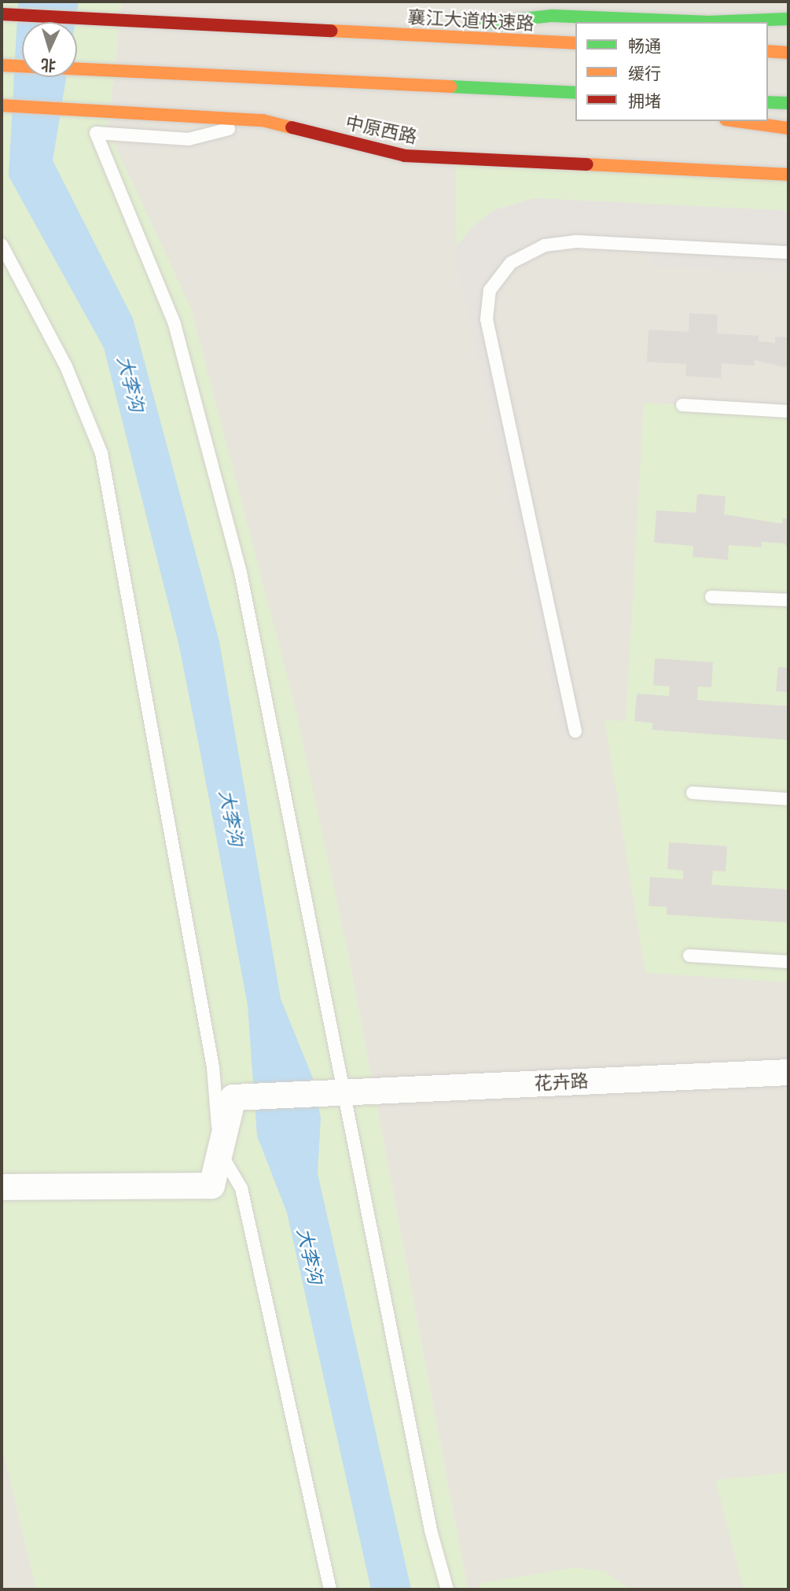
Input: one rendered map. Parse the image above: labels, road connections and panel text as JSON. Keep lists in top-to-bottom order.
{
  "streets": {
    "main road": ["襄江大道快速路", "中原西路"],
    "street": ["花卉路"]
  },
  "water": ["大李沟"],
  "legend": ["畅通", "缓行", "拥堵"],
  "north": "bottom"
}
